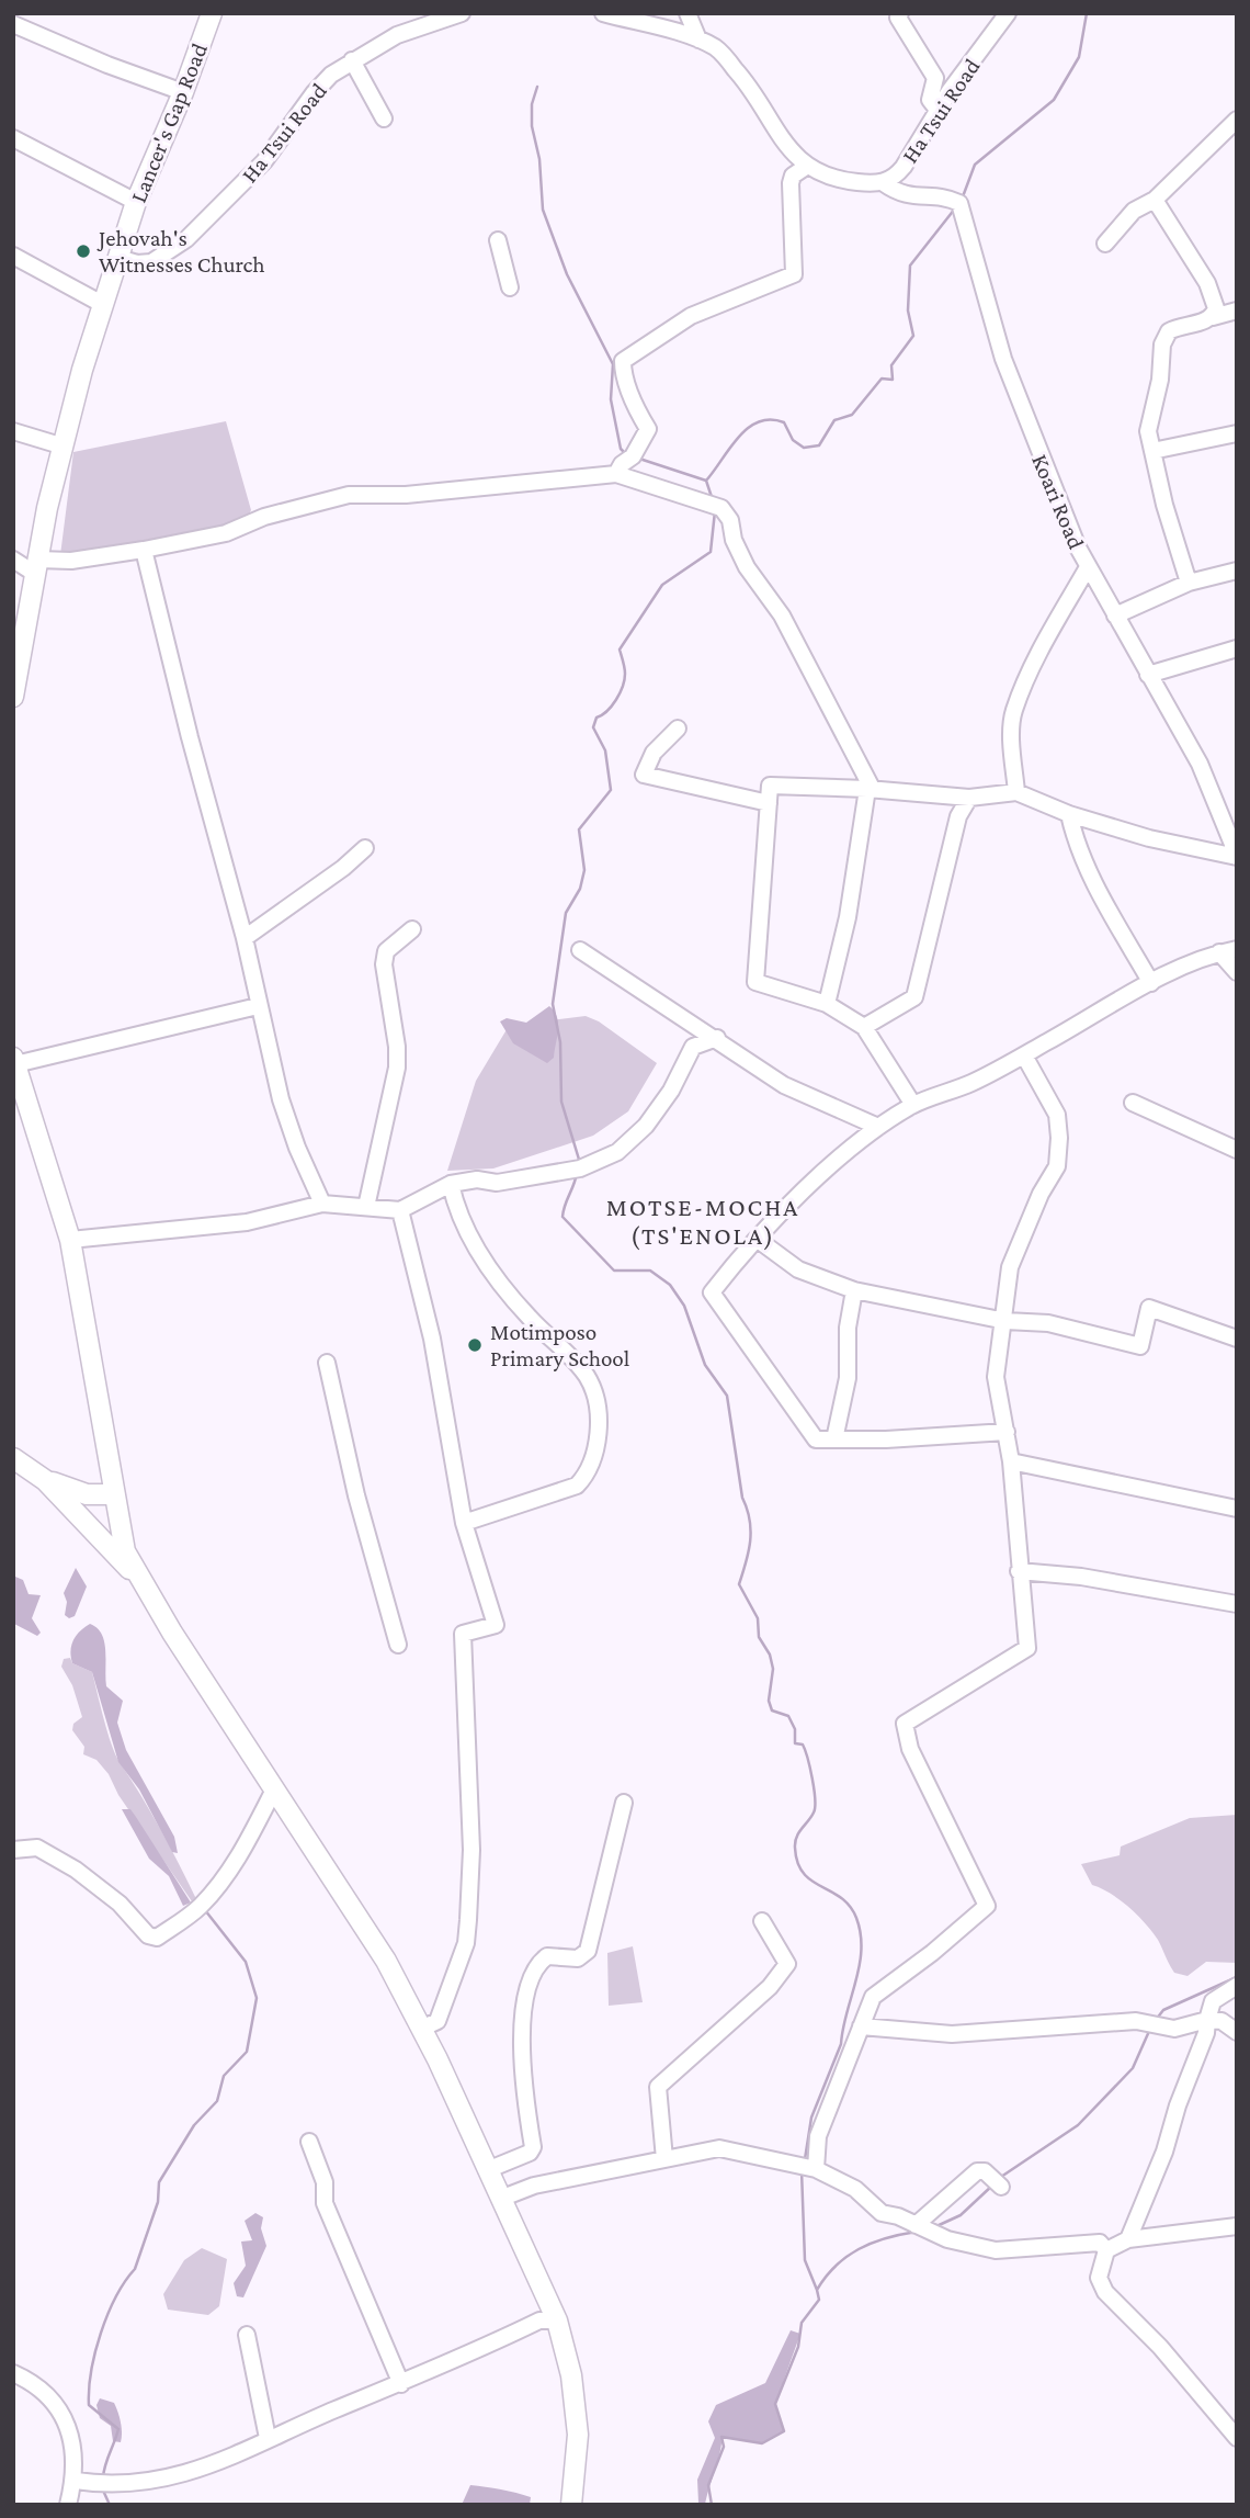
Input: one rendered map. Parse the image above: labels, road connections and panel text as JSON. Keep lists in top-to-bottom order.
{
  "streets": {
    "main road": ["Lancer's Gap Road"],
    "street": ["Ha Tsui Road", "Koari Road"]
  },
  "crossings": [
    ["Ha Tsui Road", "Lancer's Gap Road"],
    ["Ha Tsui Road", "Koari Road"]
  ],
  "districts": ["MOTSE-MOCHA (TS'ENOLA)"],
  "places": ["Jehovah's Witnesses Church", "Motimposo Primary School"]
}
